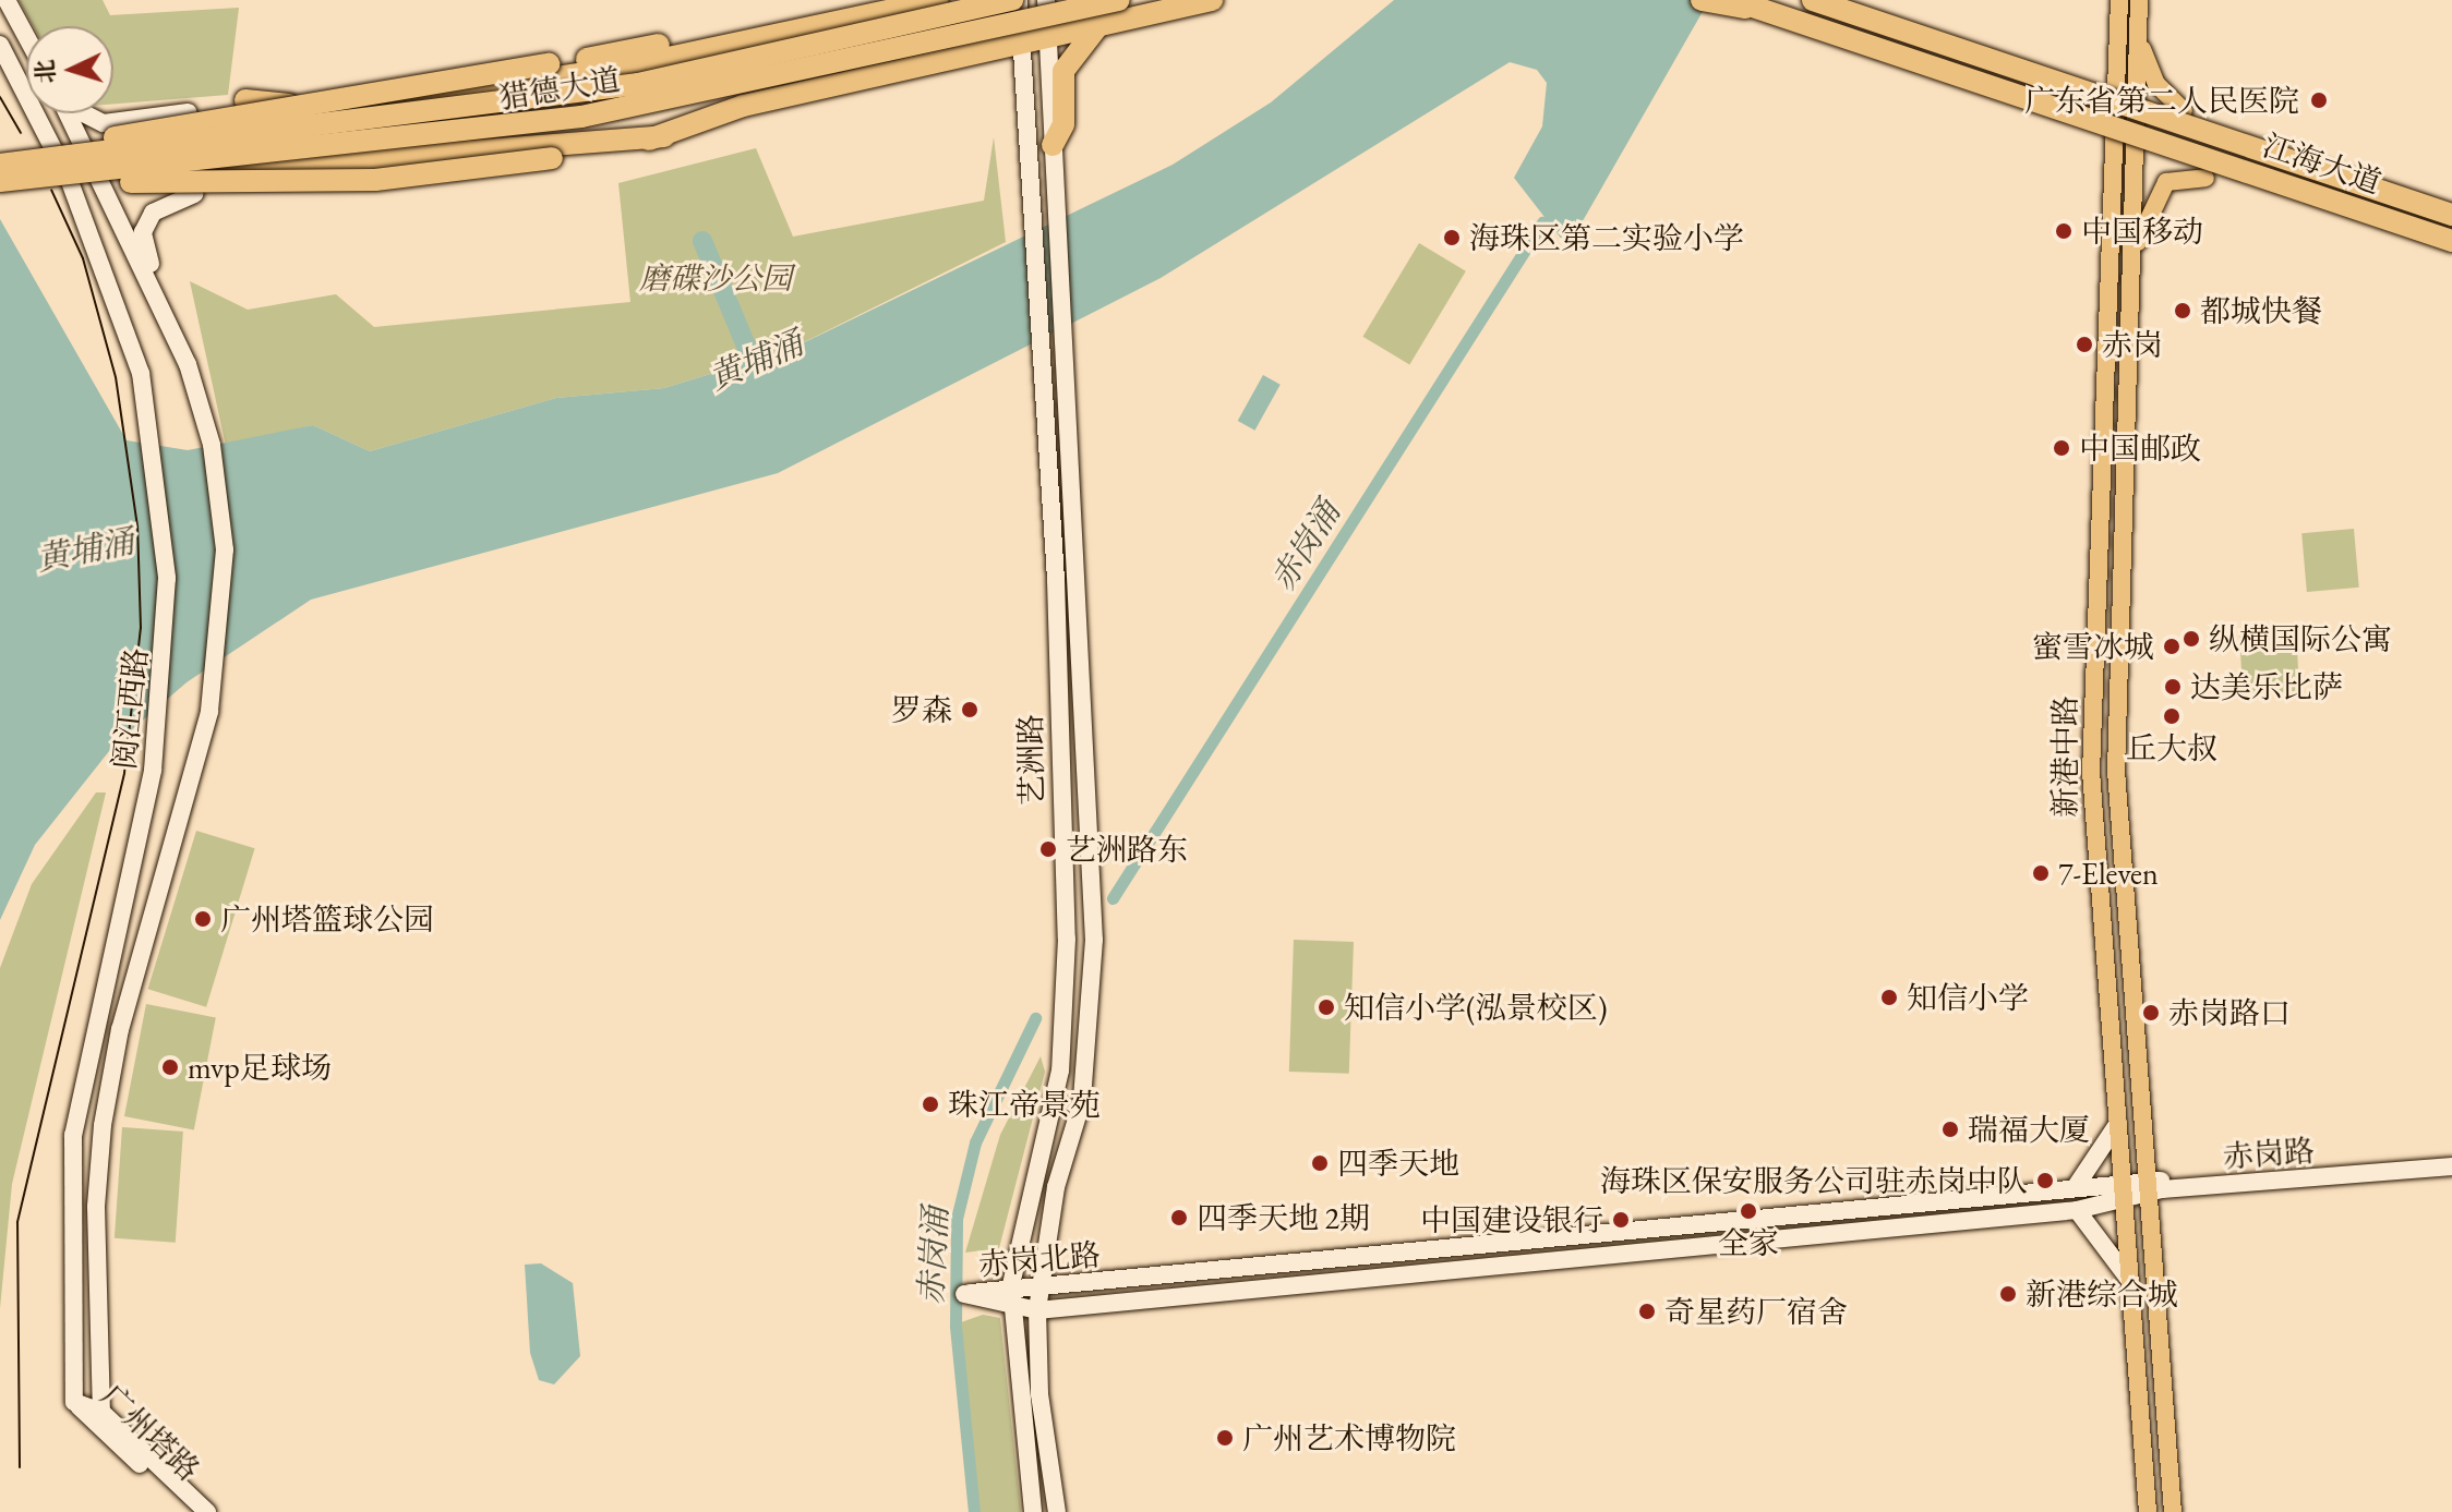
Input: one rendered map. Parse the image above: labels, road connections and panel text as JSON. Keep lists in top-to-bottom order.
{
  "streets": {
    "highway": ["猎德大道", "江海大道"],
    "main road": [
      "阅江西路",
      "新港中路",
      "艺洲路",
      "赤岗路",
      "赤岗北路",
      "广州塔路"
    ]
  },
  "crossings": [
    ["阅江西路", "广州塔路"],
    ["新港中路", "赤岗路"],
    ["新港中路", "赤岗北路"],
    ["艺洲路", "赤岗北路"],
    ["赤岗路", "赤岗北路"]
  ],
  "water": ["黄埔涌", "赤岗涌"],
  "parks": ["磨碟沙公园"],
  "places": [
    "广东省第二人民医院",
    "中国移动",
    "海珠区第二实验小学",
    "都城快餐",
    "赤岗",
    "中国邮政",
    "纵横国际公寓",
    "蜜雪冰城",
    "达美乐比萨",
    "罗森",
    "丘大叔",
    "艺洲路东",
    "7-Eleven",
    "广州塔篮球公园",
    "知信小学",
    "知信小学(泓景校区)",
    "赤岗路口",
    "mvp足球场",
    "珠江帝景苑",
    "瑞福大厦",
    "四季天地",
    "海珠区保安服务公司驻赤岗中队",
    "全家",
    "四季天地 2期",
    "中国建设银行",
    "新港综合城",
    "奇星药厂宿舍",
    "广州艺术博物院"
  ],
  "north": "left"
}
